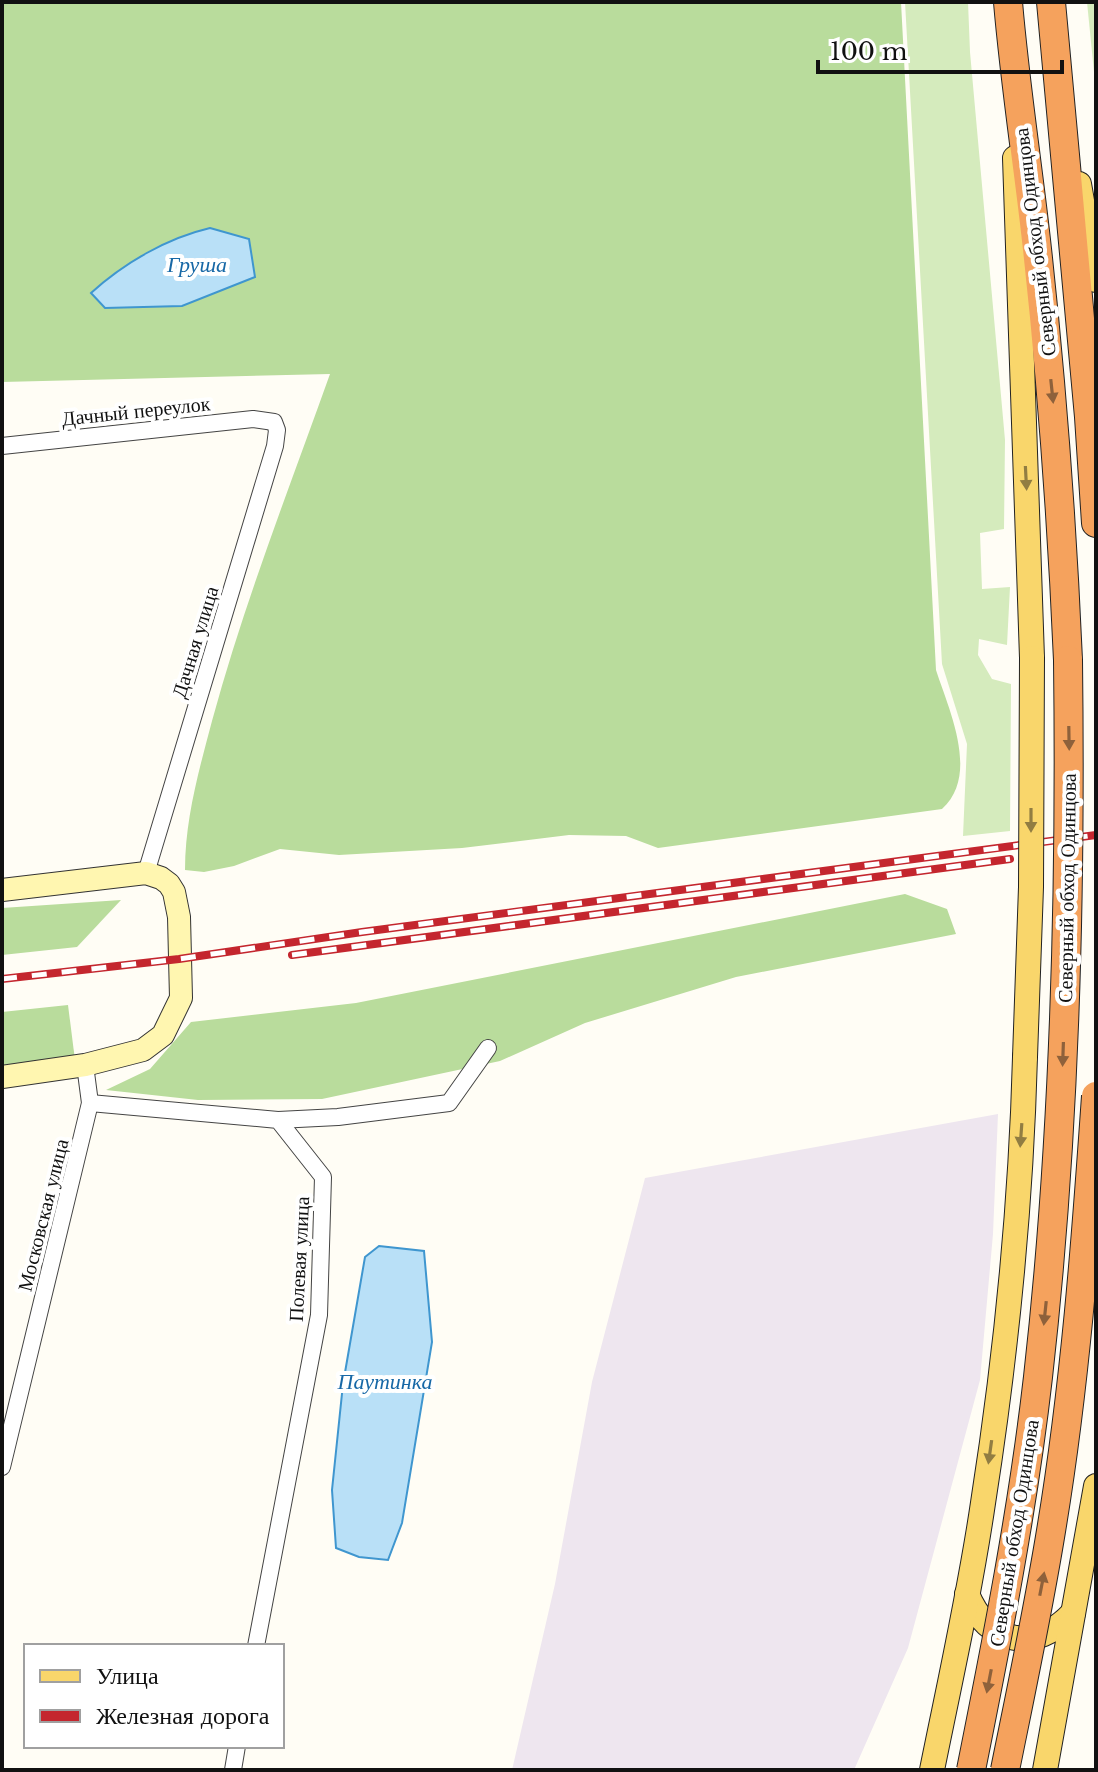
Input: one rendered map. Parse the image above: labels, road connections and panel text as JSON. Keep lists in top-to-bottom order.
{
  "streets": {
    "highway": ["Северный обход Одинцова"],
    "street": [
      "Дачный переулок",
      "Дачная улица",
      "Московская улица",
      "Полевая улица"
    ]
  },
  "crossings": [
    ["Дачный переулок", "Дачная улица"]
  ],
  "water": ["Груша", "Паутинка"],
  "legend": ["Улица", "Железная дорога"],
  "scale_bar": "100 m"
}
